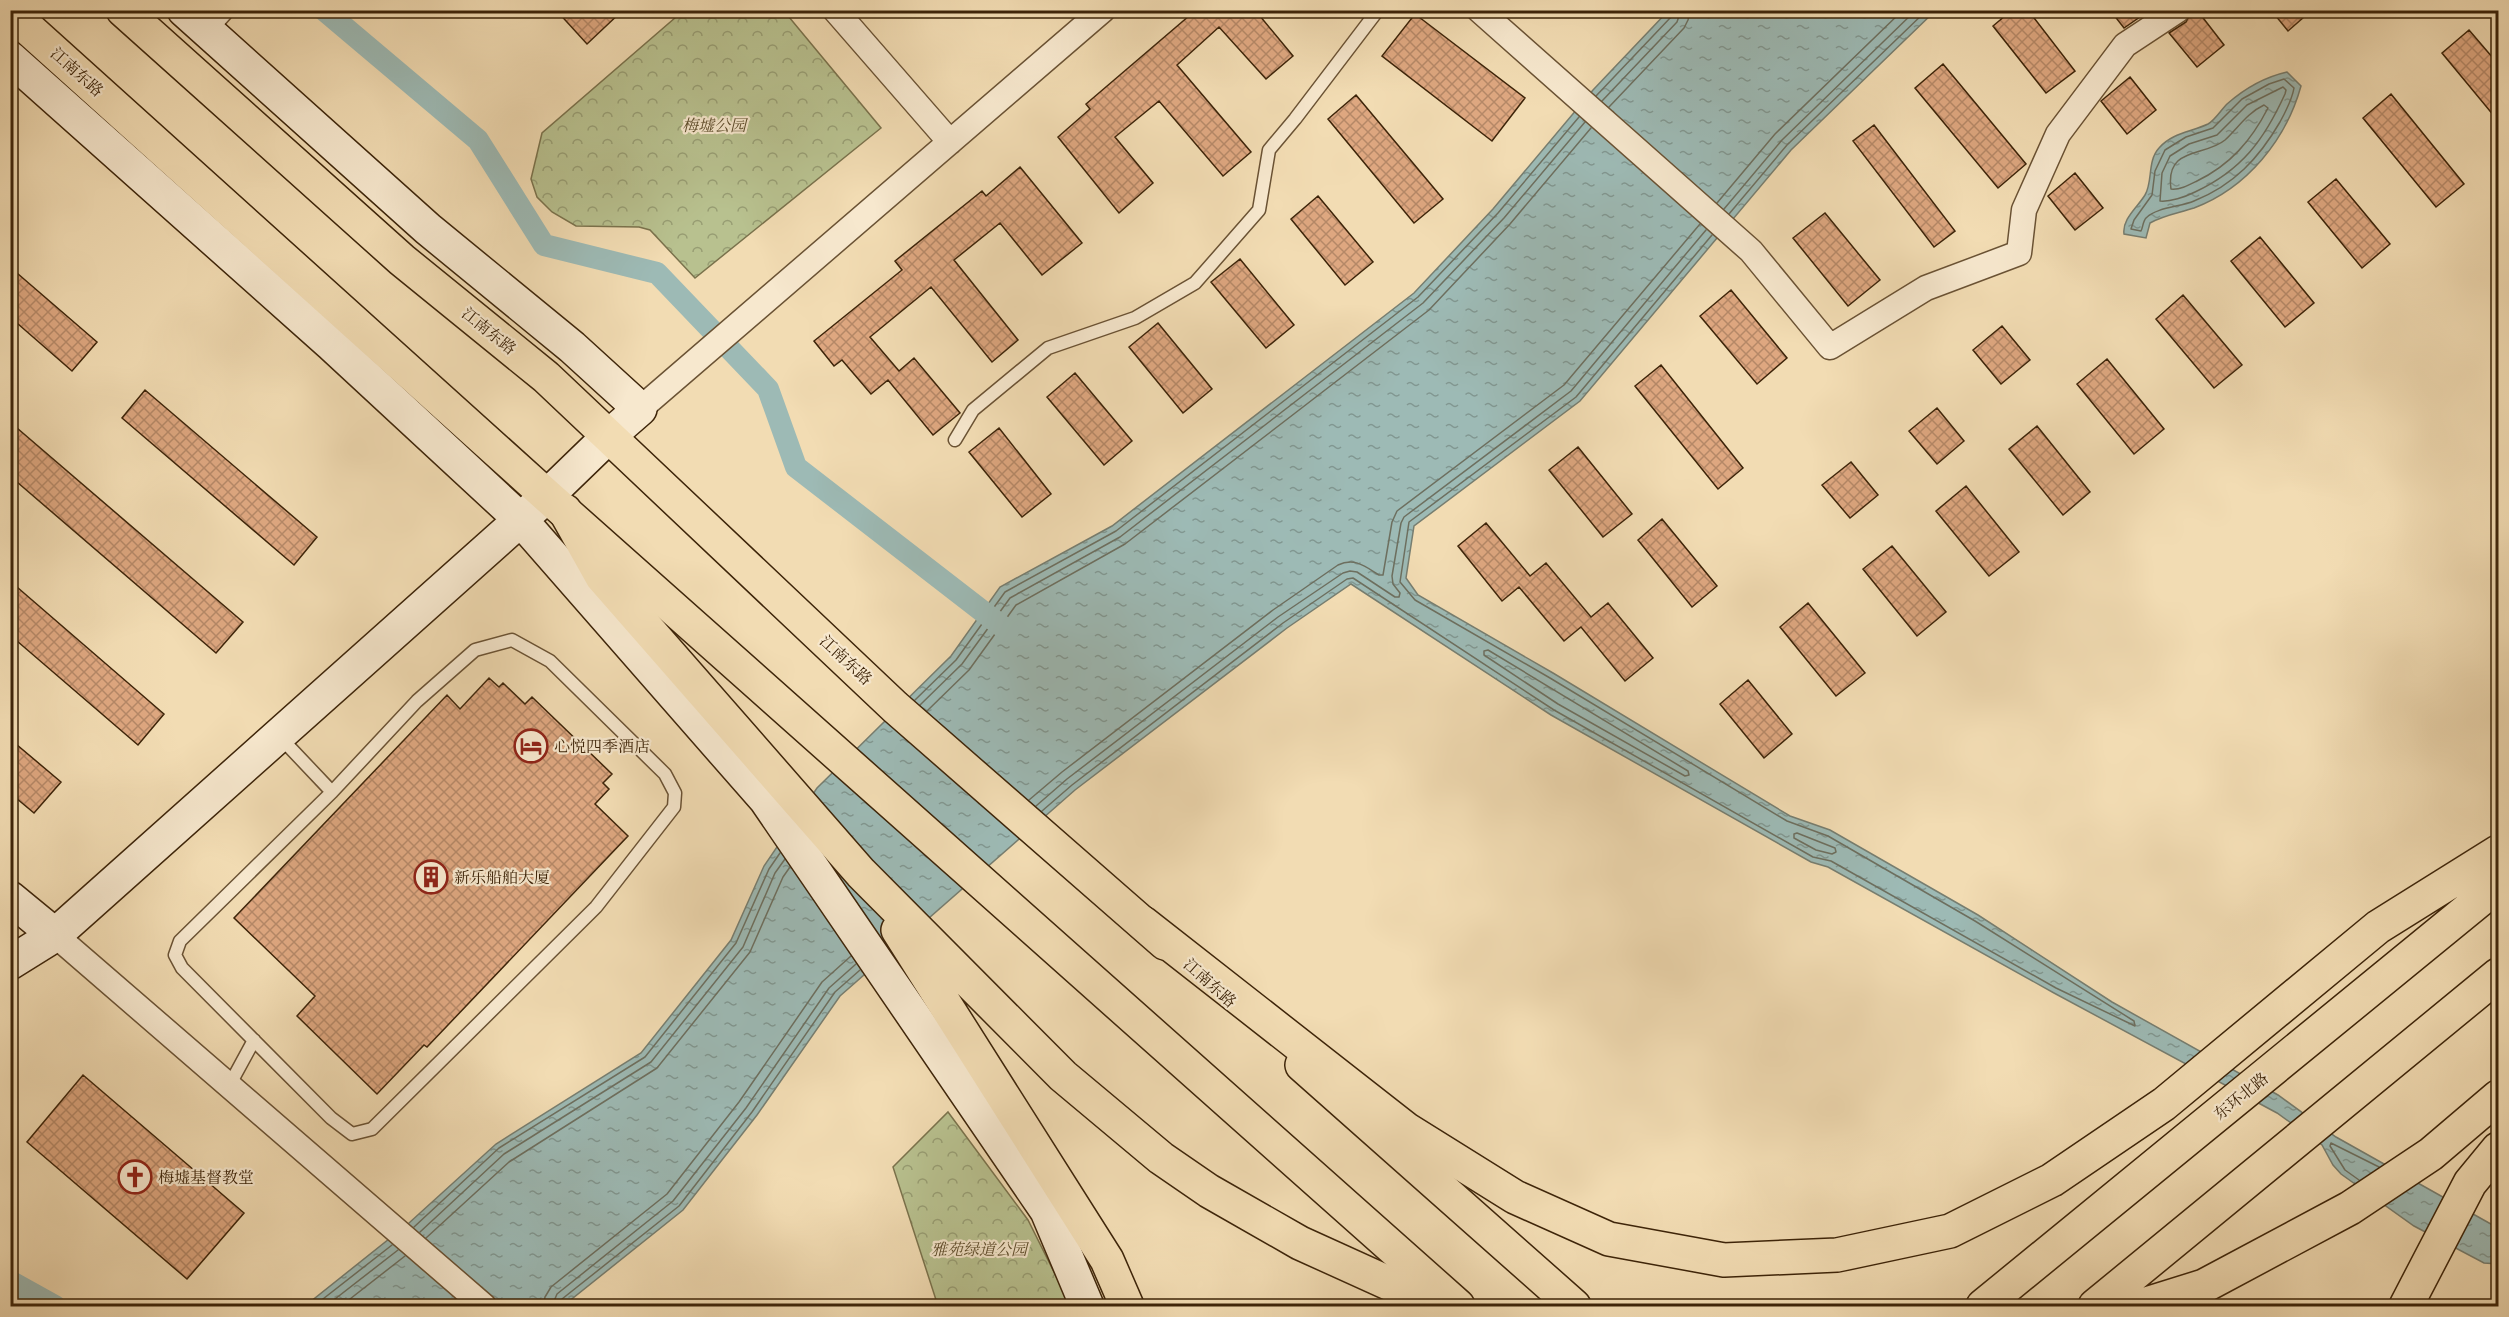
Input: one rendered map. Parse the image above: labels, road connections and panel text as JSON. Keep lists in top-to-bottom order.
{
  "streets": {
    "main road": ["江南东路", "东环北路"]
  },
  "parks": ["梅墟公园", "雅苑绿道公园"],
  "places": {
    "hotel": ["心悦四季酒店"],
    "building": ["新乐船舶大厦"],
    "church": ["梅墟基督教堂"]
  }
}
